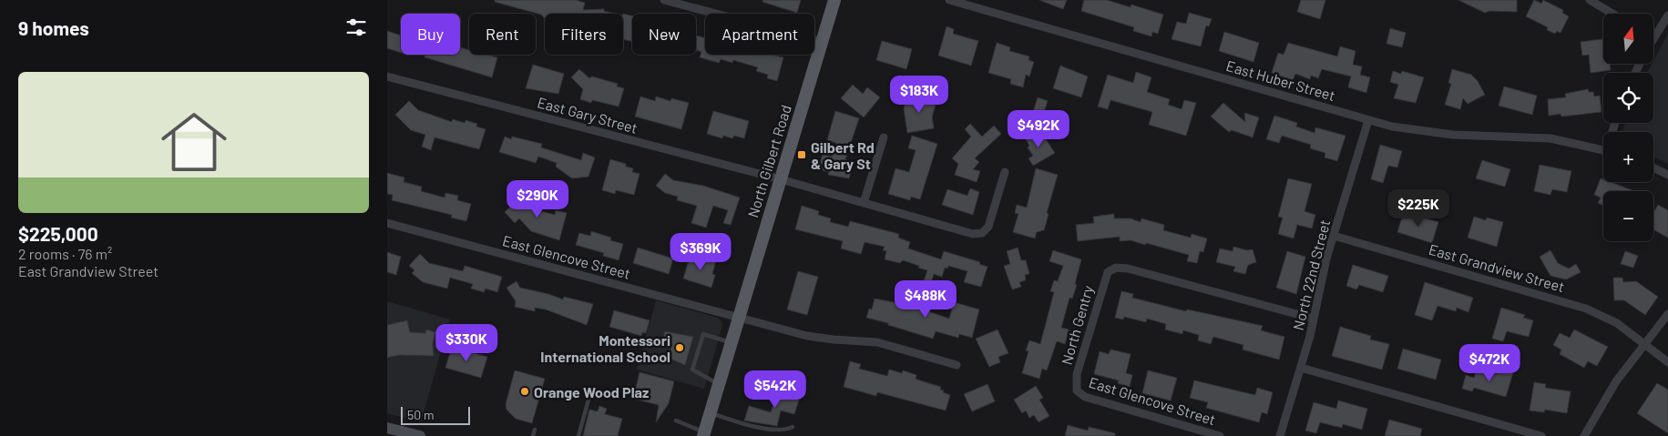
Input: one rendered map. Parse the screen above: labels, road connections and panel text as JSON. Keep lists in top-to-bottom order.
{
  "streets": {
    "main road": ["North Gilbert Road"],
    "street": [
      "East Huber Street",
      "East Gary Street",
      "East Glencove Street",
      "East Grandview Street",
      "North 22nd Street",
      "North Gentry"
    ]
  },
  "crossings": [
    ["East Huber Street", "North 22nd Street"],
    ["East Gary Street", "North Gilbert Road"],
    ["North Gilbert Road", "East Glencove Street"],
    ["East Glencove Street", "North Gentry"],
    ["East Grandview Street", "North 22nd Street"],
    ["North 22nd Street", "North Gentry"]
  ],
  "places": {
    "transit": ["Gilbert Rd & Gary St"],
    "other": ["Montessori International School", "Orange Wood Plaz"]
  },
  "scale_bar": "50 m",
  "north": "top",
  "page": {
    "heading": "9 homes",
    "map_buttons": ["+", "−"],
    "chip": [
      "Buy",
      "Rent",
      "Filters",
      "New",
      "Apartment"
    ],
    "list": [
      {
        "name": "$225,000",
        "note": "2 rooms · 76 m² · East Grandview Street"
      }
    ],
    "price": [
      "$183K",
      "$492K",
      "$290K",
      "$225K",
      "$369K",
      "$488K",
      "$330K",
      "$472K",
      "$542K"
    ],
    "scale": "50 m"
  }
}
